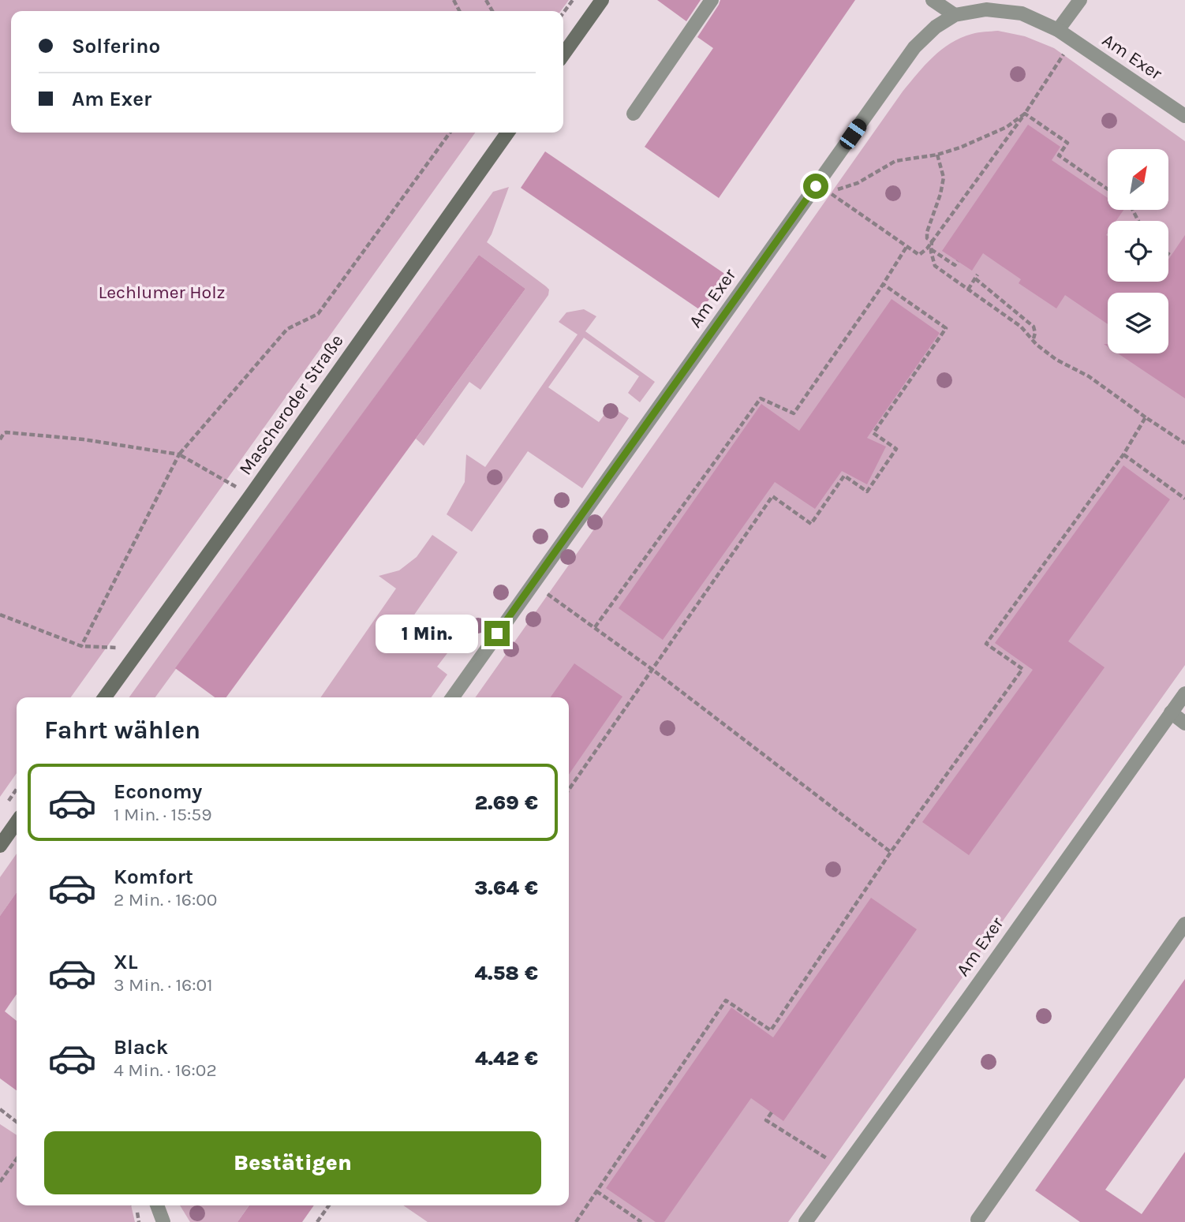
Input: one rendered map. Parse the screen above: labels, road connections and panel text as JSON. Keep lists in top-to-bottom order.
{
  "streets": {
    "main road": ["Mascheroder Straße"],
    "street": ["Am Exer"]
  },
  "parks": ["Lechlumer Holz"],
  "north": "top right",
  "page": {
    "banner": ["Solferino", "Am Exer"],
    "bubble": "1 Min.",
    "heading": "Fahrt wählen",
    "list": [
      {
        "name": "Economy",
        "note": "1 Min. · 15:59",
        "value": "2.69 €"
      },
      {
        "name": "Komfort",
        "note": "2 Min. · 16:00",
        "value": "3.64 €"
      },
      {
        "name": "XL",
        "note": "3 Min. · 16:01",
        "value": "4.58 €"
      },
      {
        "name": "Black",
        "note": "4 Min. · 16:02",
        "value": "4.42 €"
      }
    ],
    "buttons": "Bestätigen"
  }
}
